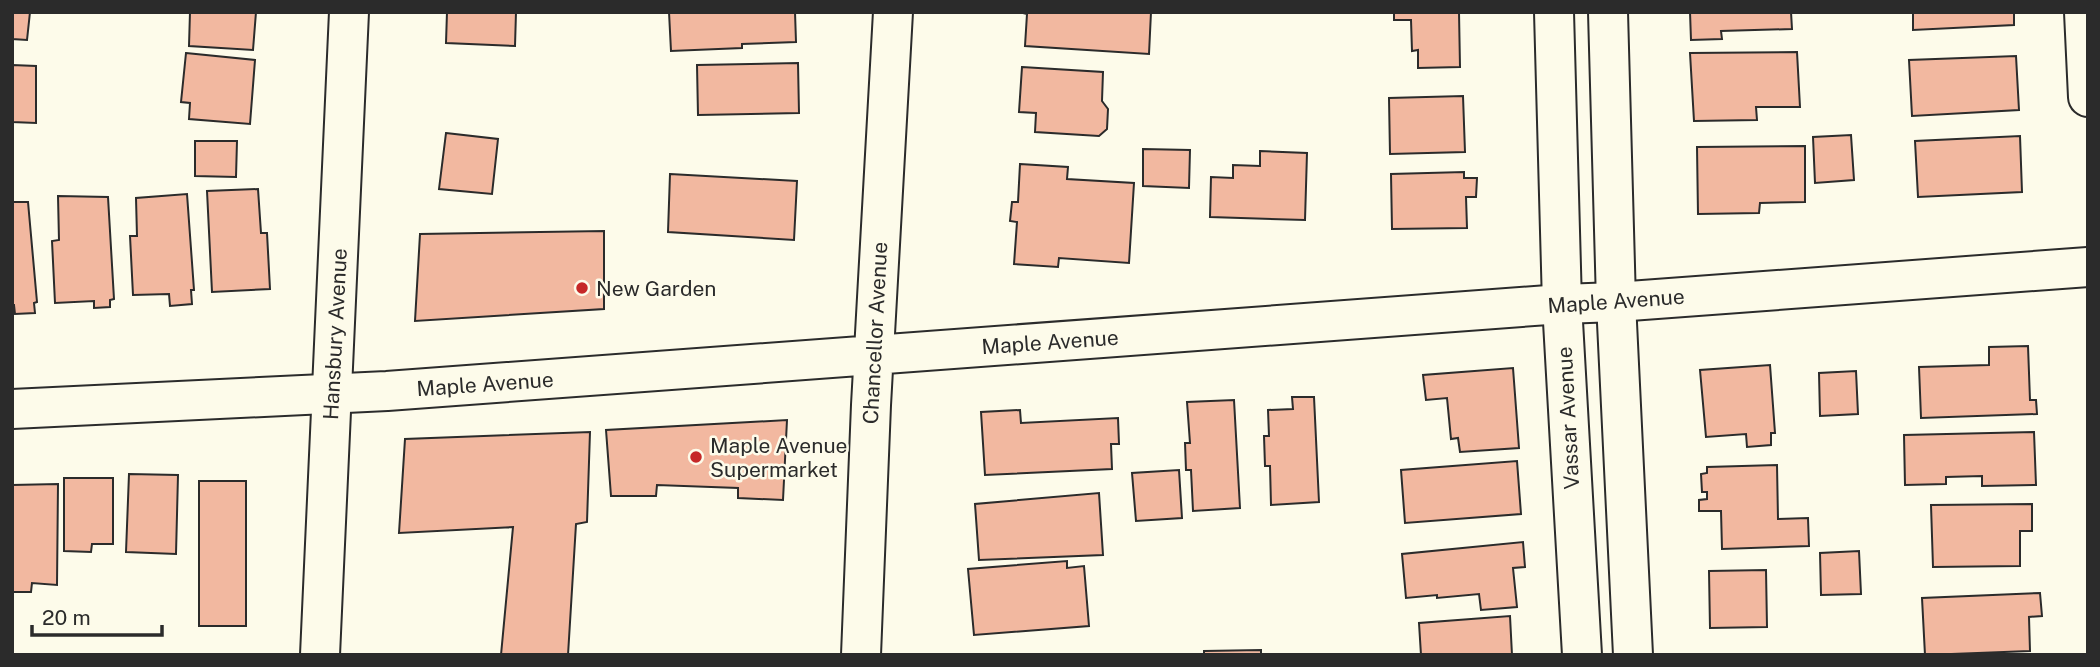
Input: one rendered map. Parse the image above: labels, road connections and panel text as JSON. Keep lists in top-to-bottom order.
{
  "streets": {
    "street": [
      "Maple Avenue",
      "Chancellor Avenue",
      "Hansbury Avenue",
      "Vassar Avenue"
    ]
  },
  "crossings": [
    ["Maple Avenue", "Chancellor Avenue"],
    ["Maple Avenue", "Hansbury Avenue"],
    ["Maple Avenue", "Vassar Avenue"]
  ],
  "places": ["New Garden", "Maple Avenue Supermarket"],
  "scale_bar": "20 m"
}
